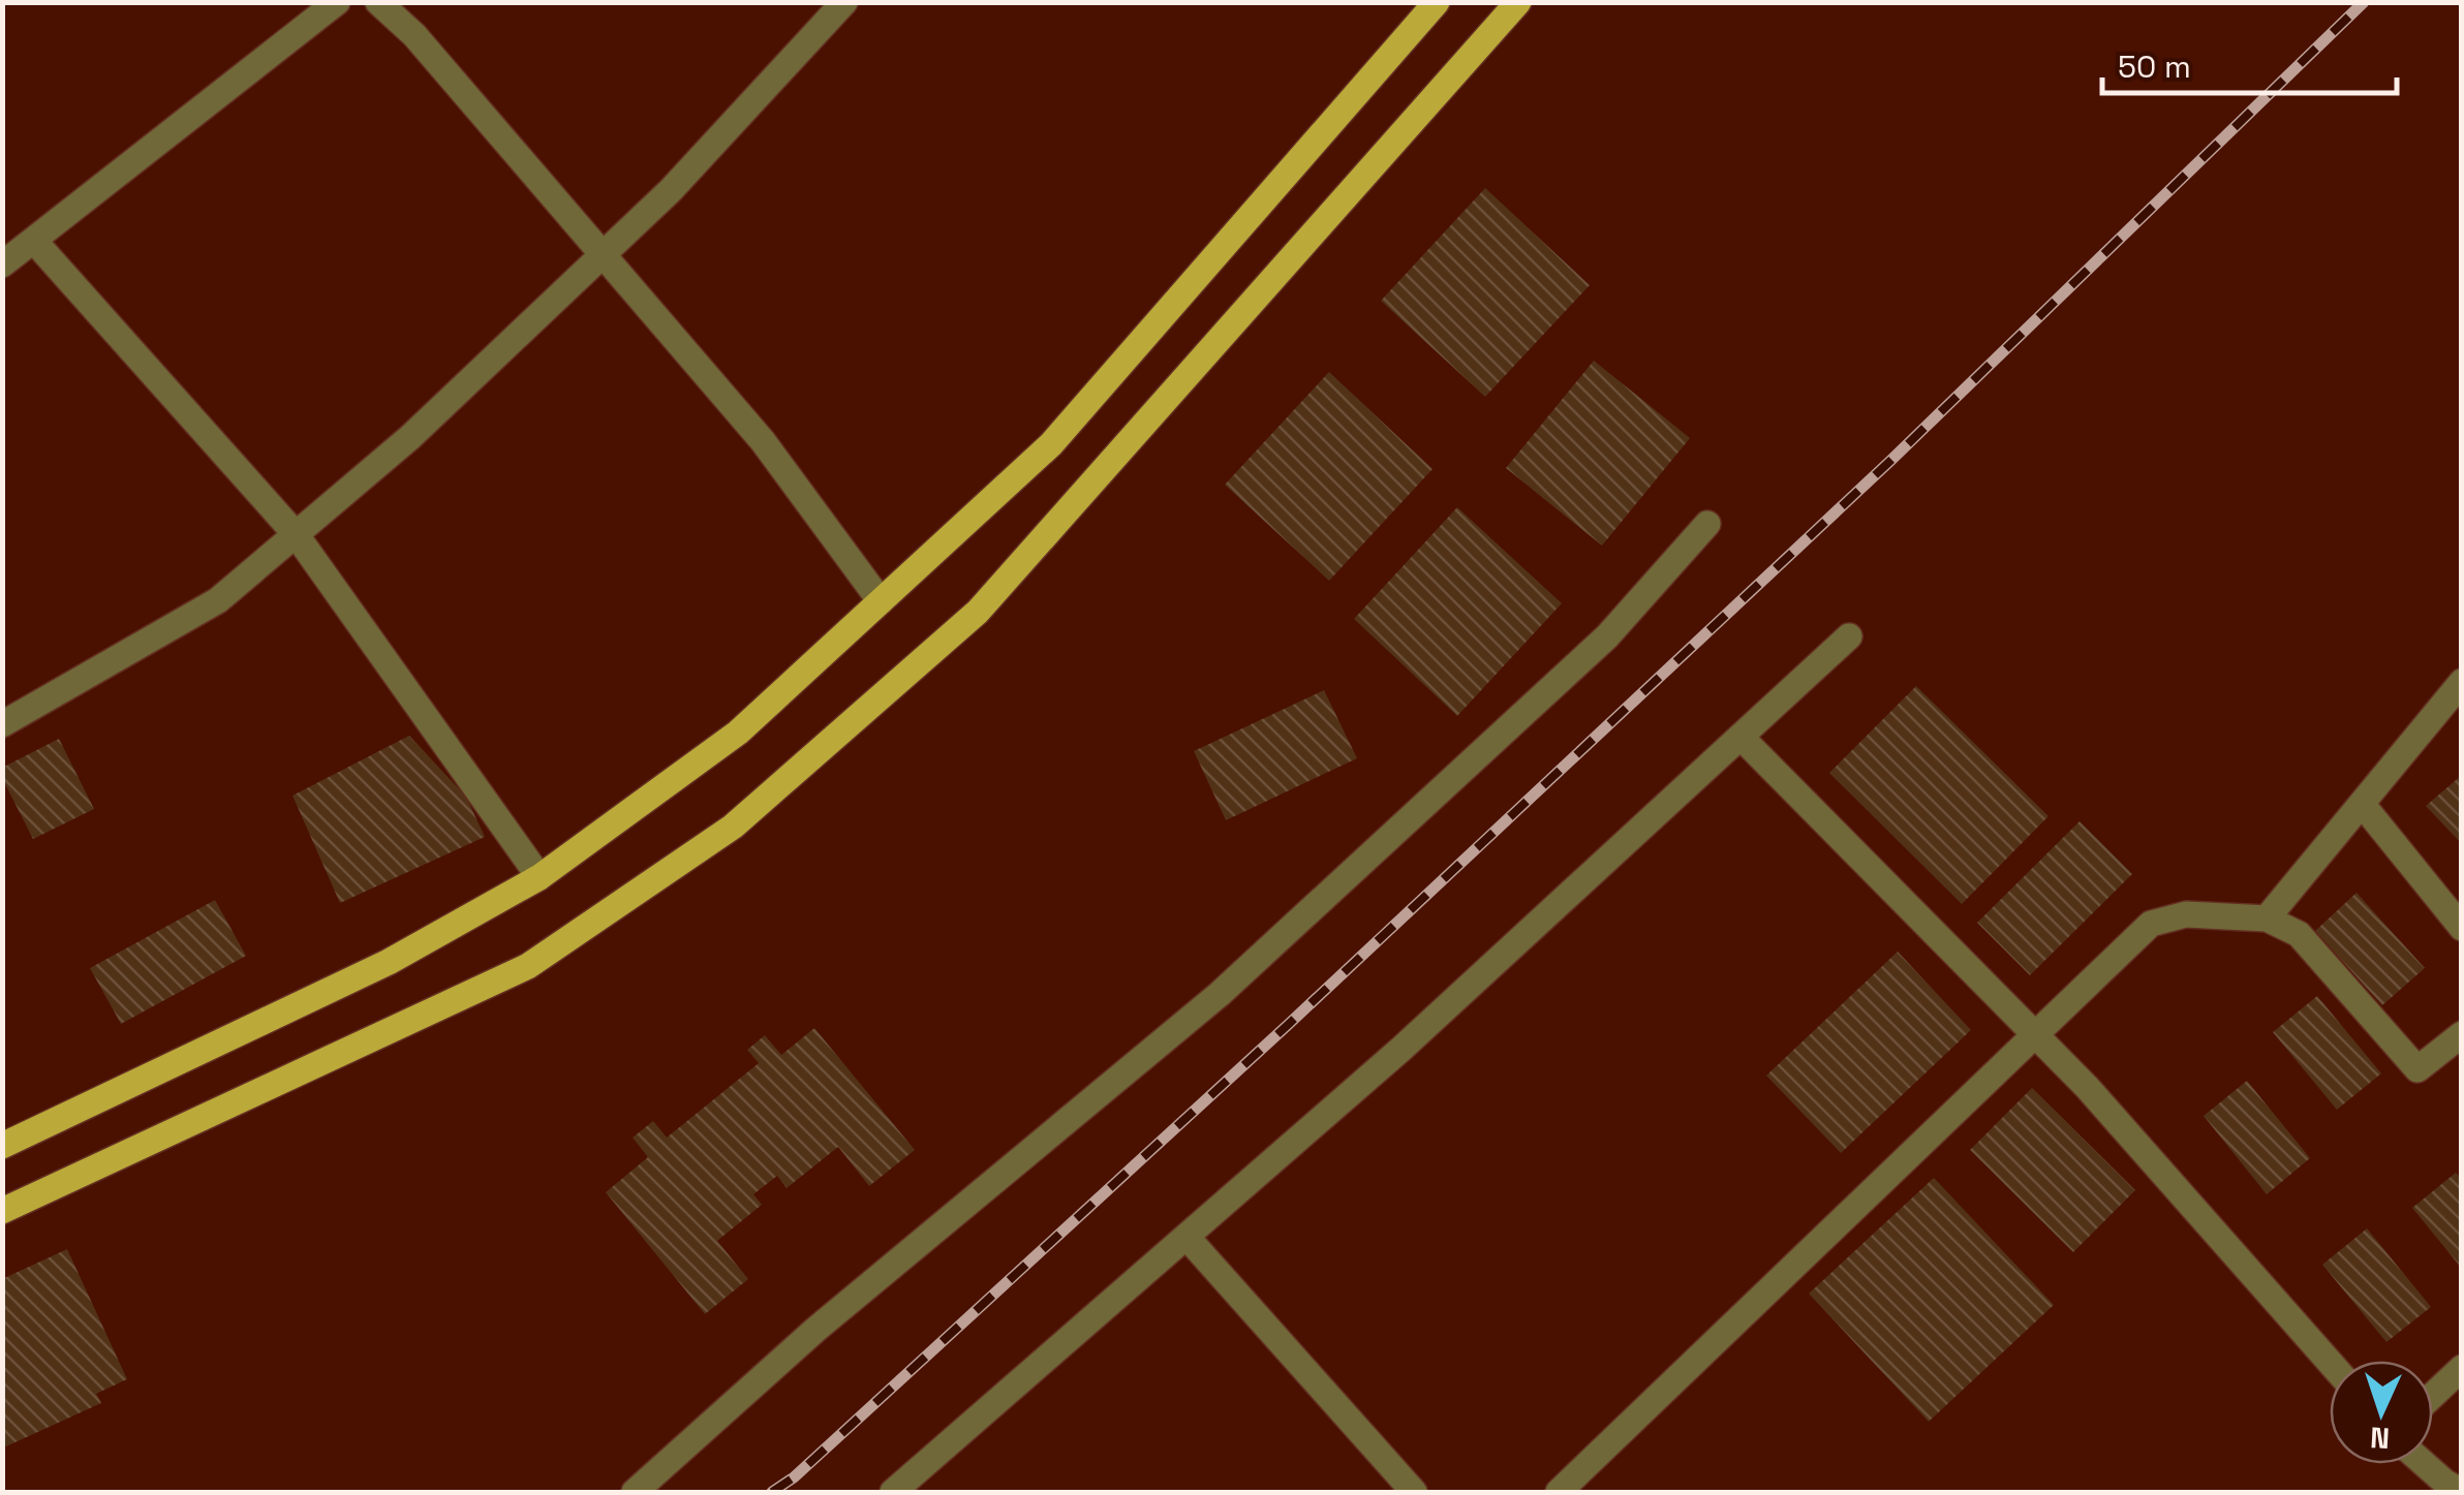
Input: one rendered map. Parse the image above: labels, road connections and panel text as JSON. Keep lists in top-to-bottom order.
{
  "scale_bar": "50 m",
  "north": "bottom"
}
